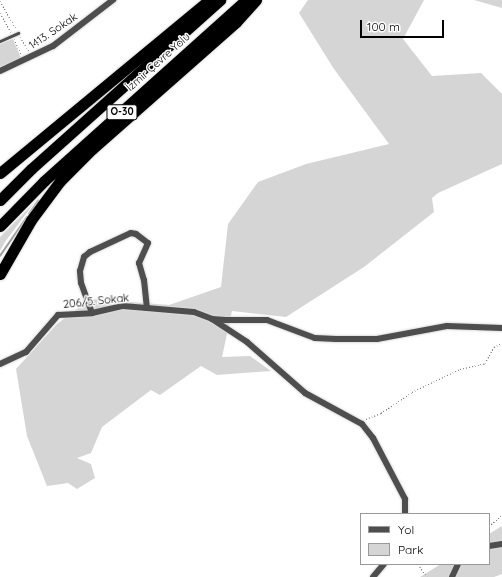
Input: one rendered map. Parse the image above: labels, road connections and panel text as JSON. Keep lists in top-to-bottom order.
{
  "streets": {
    "highway": ["İzmir Çevre Yolu", "O-30"],
    "street": ["1413. Sokak", "206/5. Sokak"]
  },
  "legend": ["Yol", "Park"],
  "scale_bar": "100 m"
}
